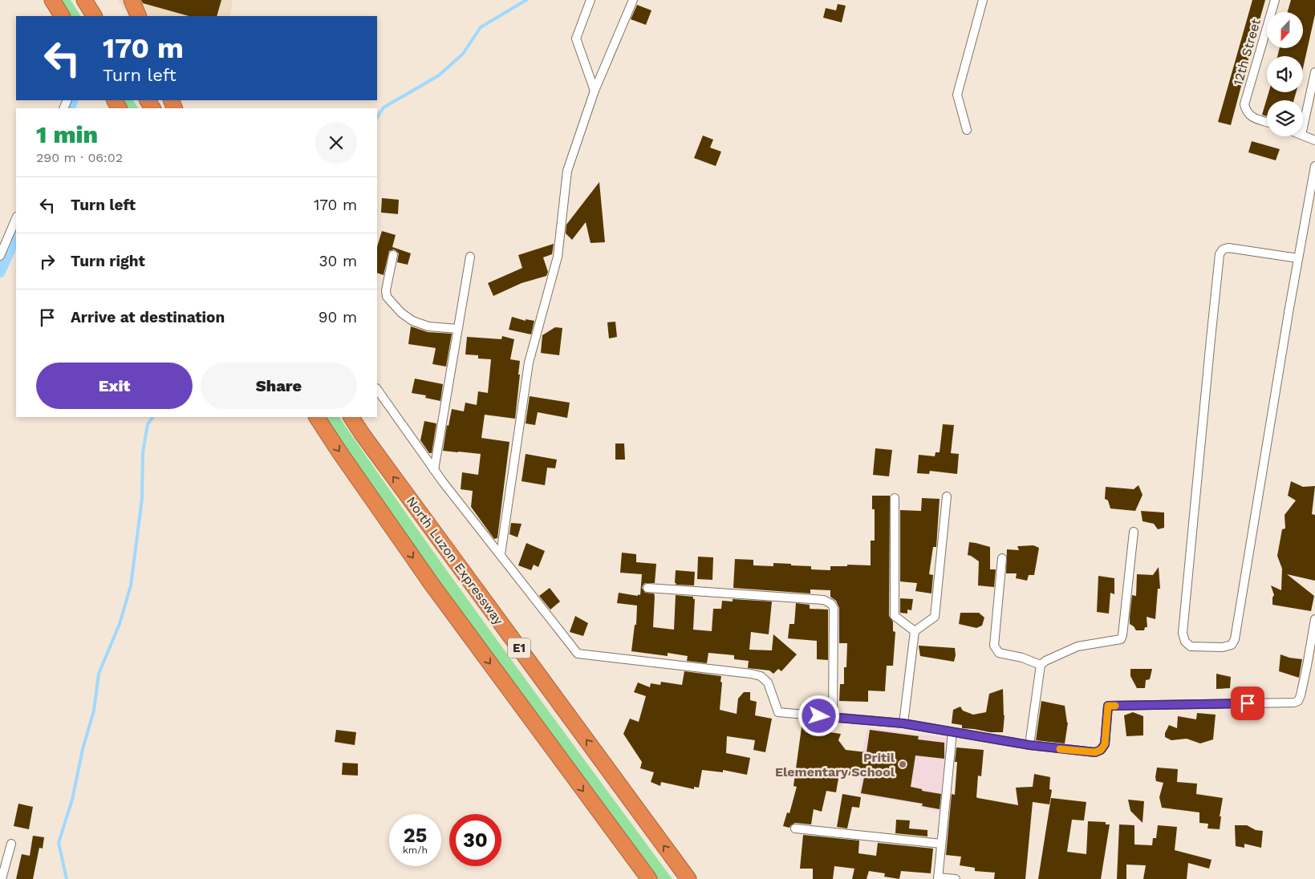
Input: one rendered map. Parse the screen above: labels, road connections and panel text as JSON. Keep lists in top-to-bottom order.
{
  "streets": {
    "highway": ["North Luzon Expressway", "E1"],
    "street": ["12th Street"]
  },
  "places": ["Pritil Elementary School"],
  "north": "bottom",
  "page": {
    "turn": ["170 m", "Turn left"],
    "heading": ["1 min", "290 m · 06:02"],
    "list": [
      {
        "name": "Turn left",
        "value": "170 m"
      },
      {
        "name": "Turn right",
        "value": "30 m"
      },
      {
        "name": "Arrive at destination",
        "value": "90 m"
      }
    ],
    "buttons": ["Exit", "Share"],
    "speed": "25 km/h",
    "limit": "30"
  }
}
